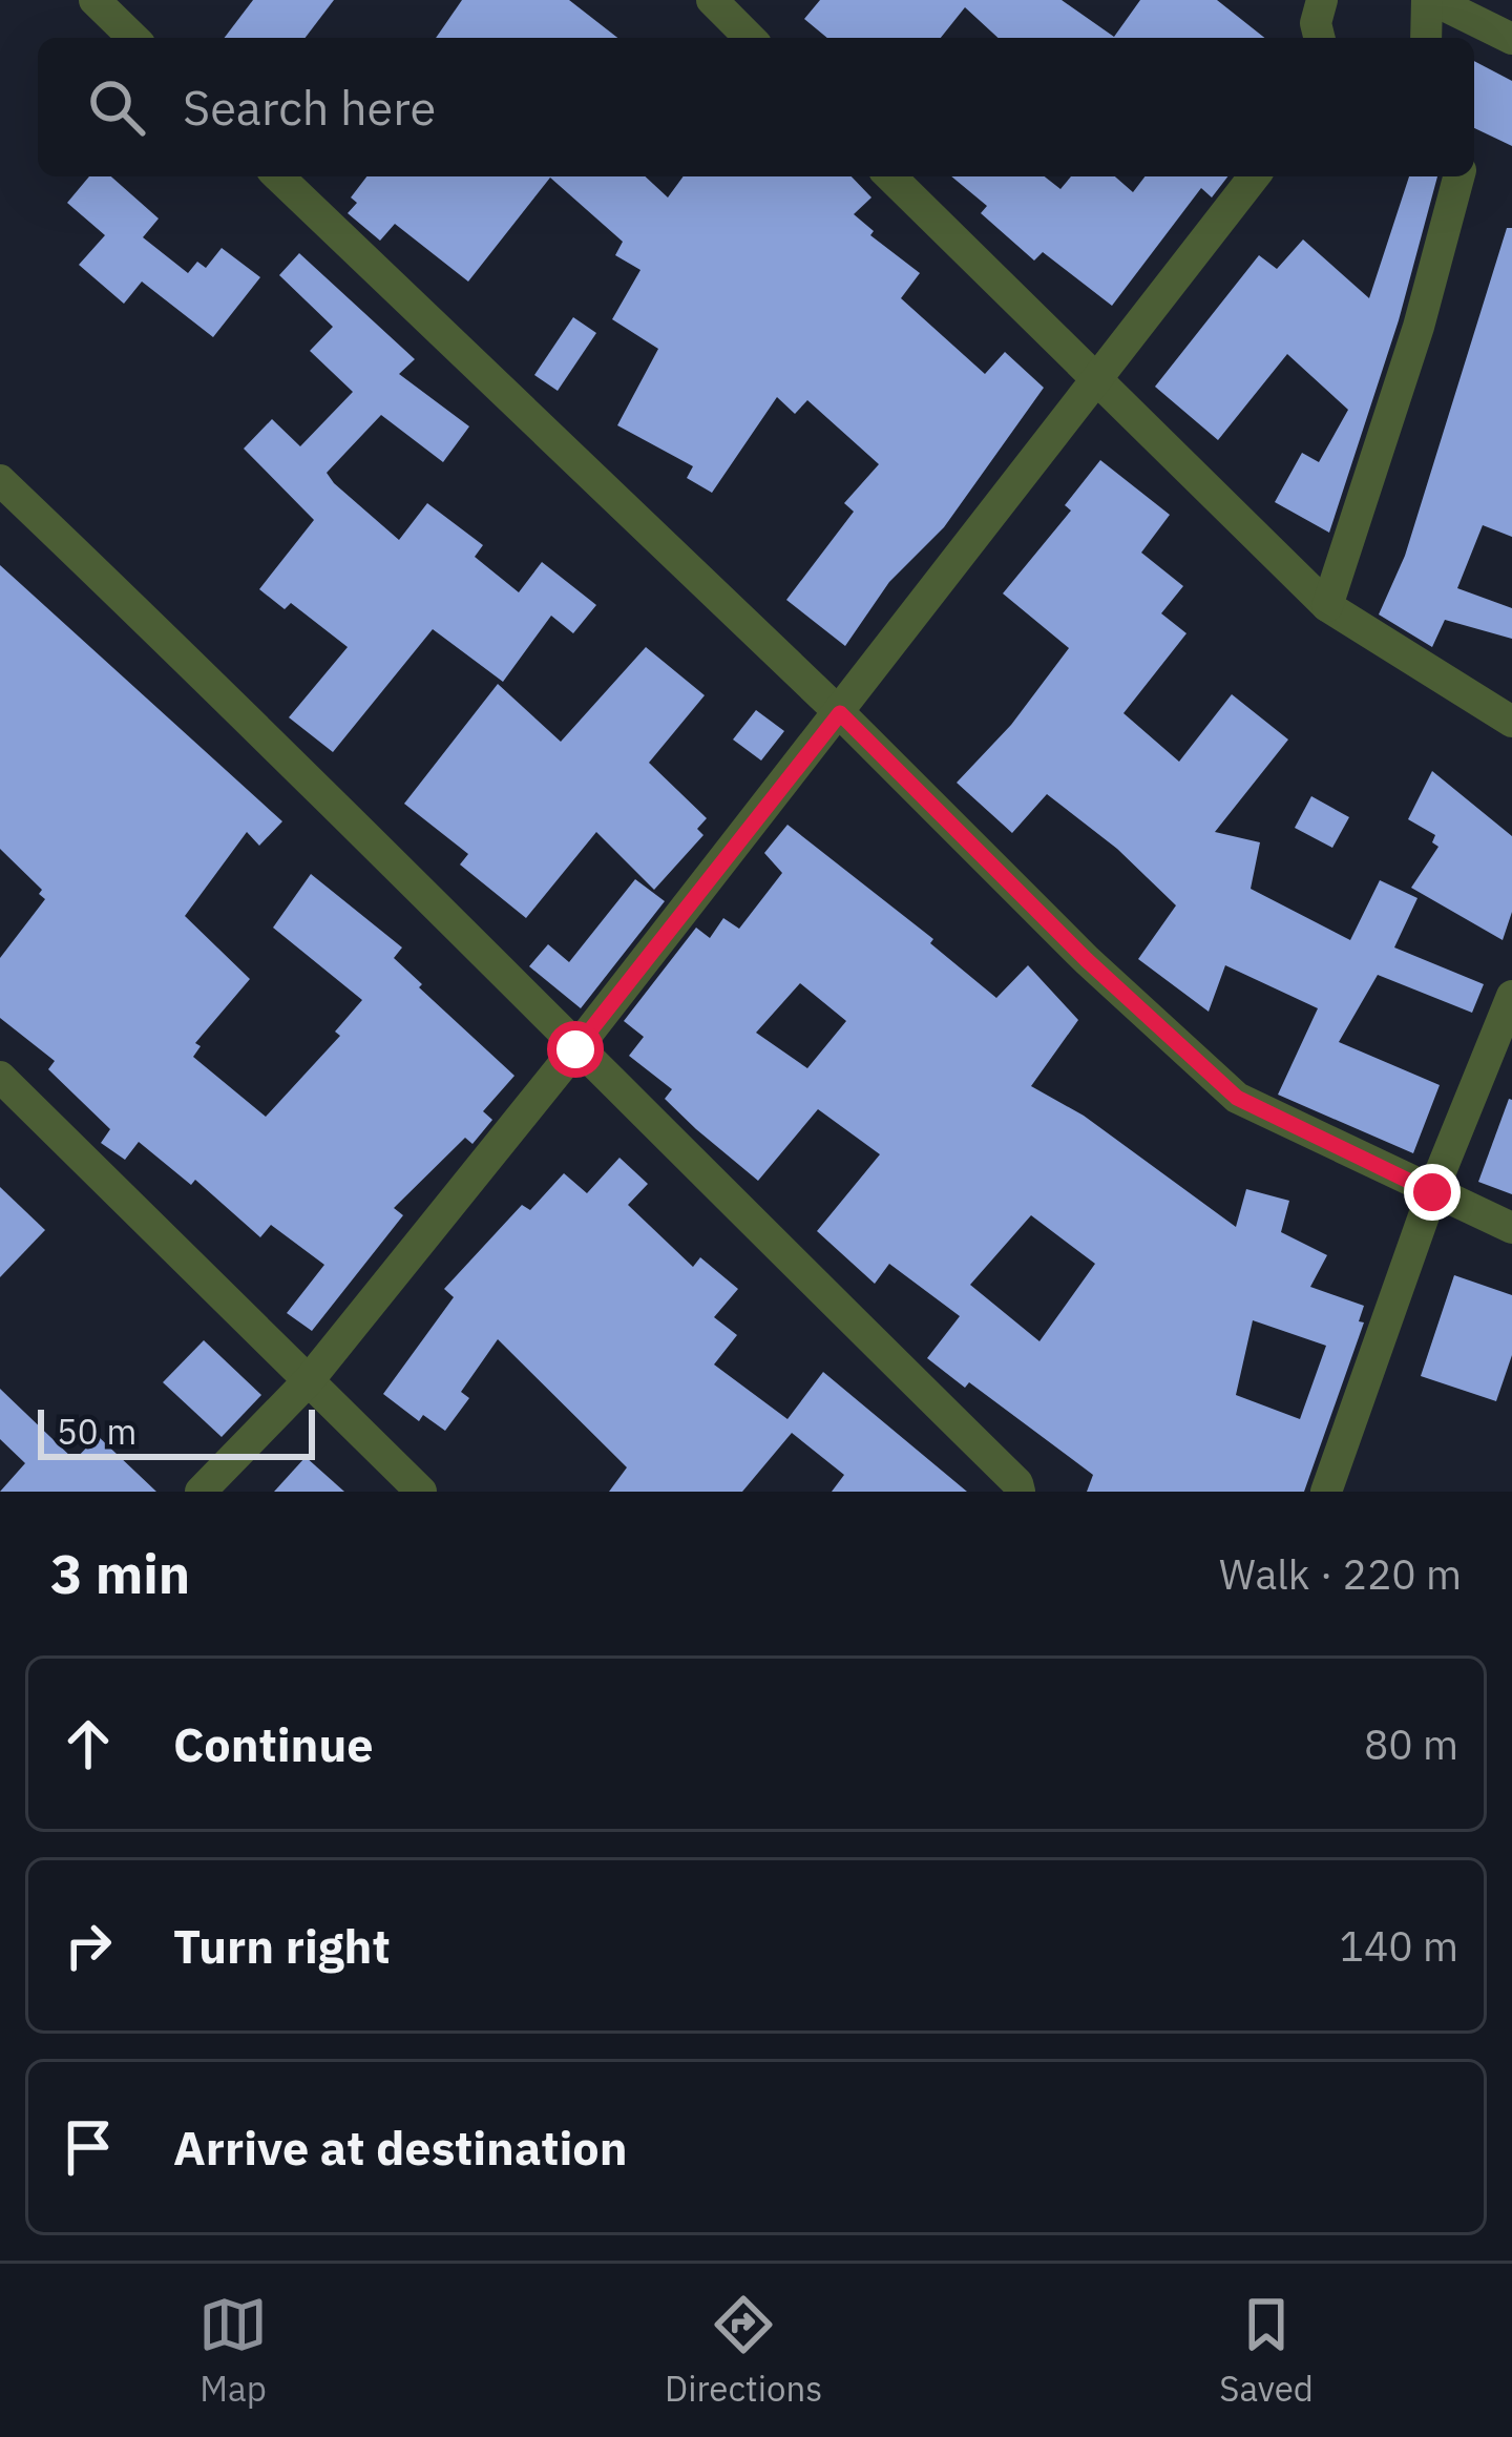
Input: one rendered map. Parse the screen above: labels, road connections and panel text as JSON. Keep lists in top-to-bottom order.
{
  "scale_bar": "50 m",
  "page": {
    "search": "Search here",
    "scale": "50 m",
    "heading": ["3 min", "Walk · 220 m"],
    "list": [
      ["Continue", "80 m"],
      ["Turn right", "140 m"],
      "Arrive at destination"
    ],
    "nav": ["Map", "Directions", "Saved"]
  }
}
